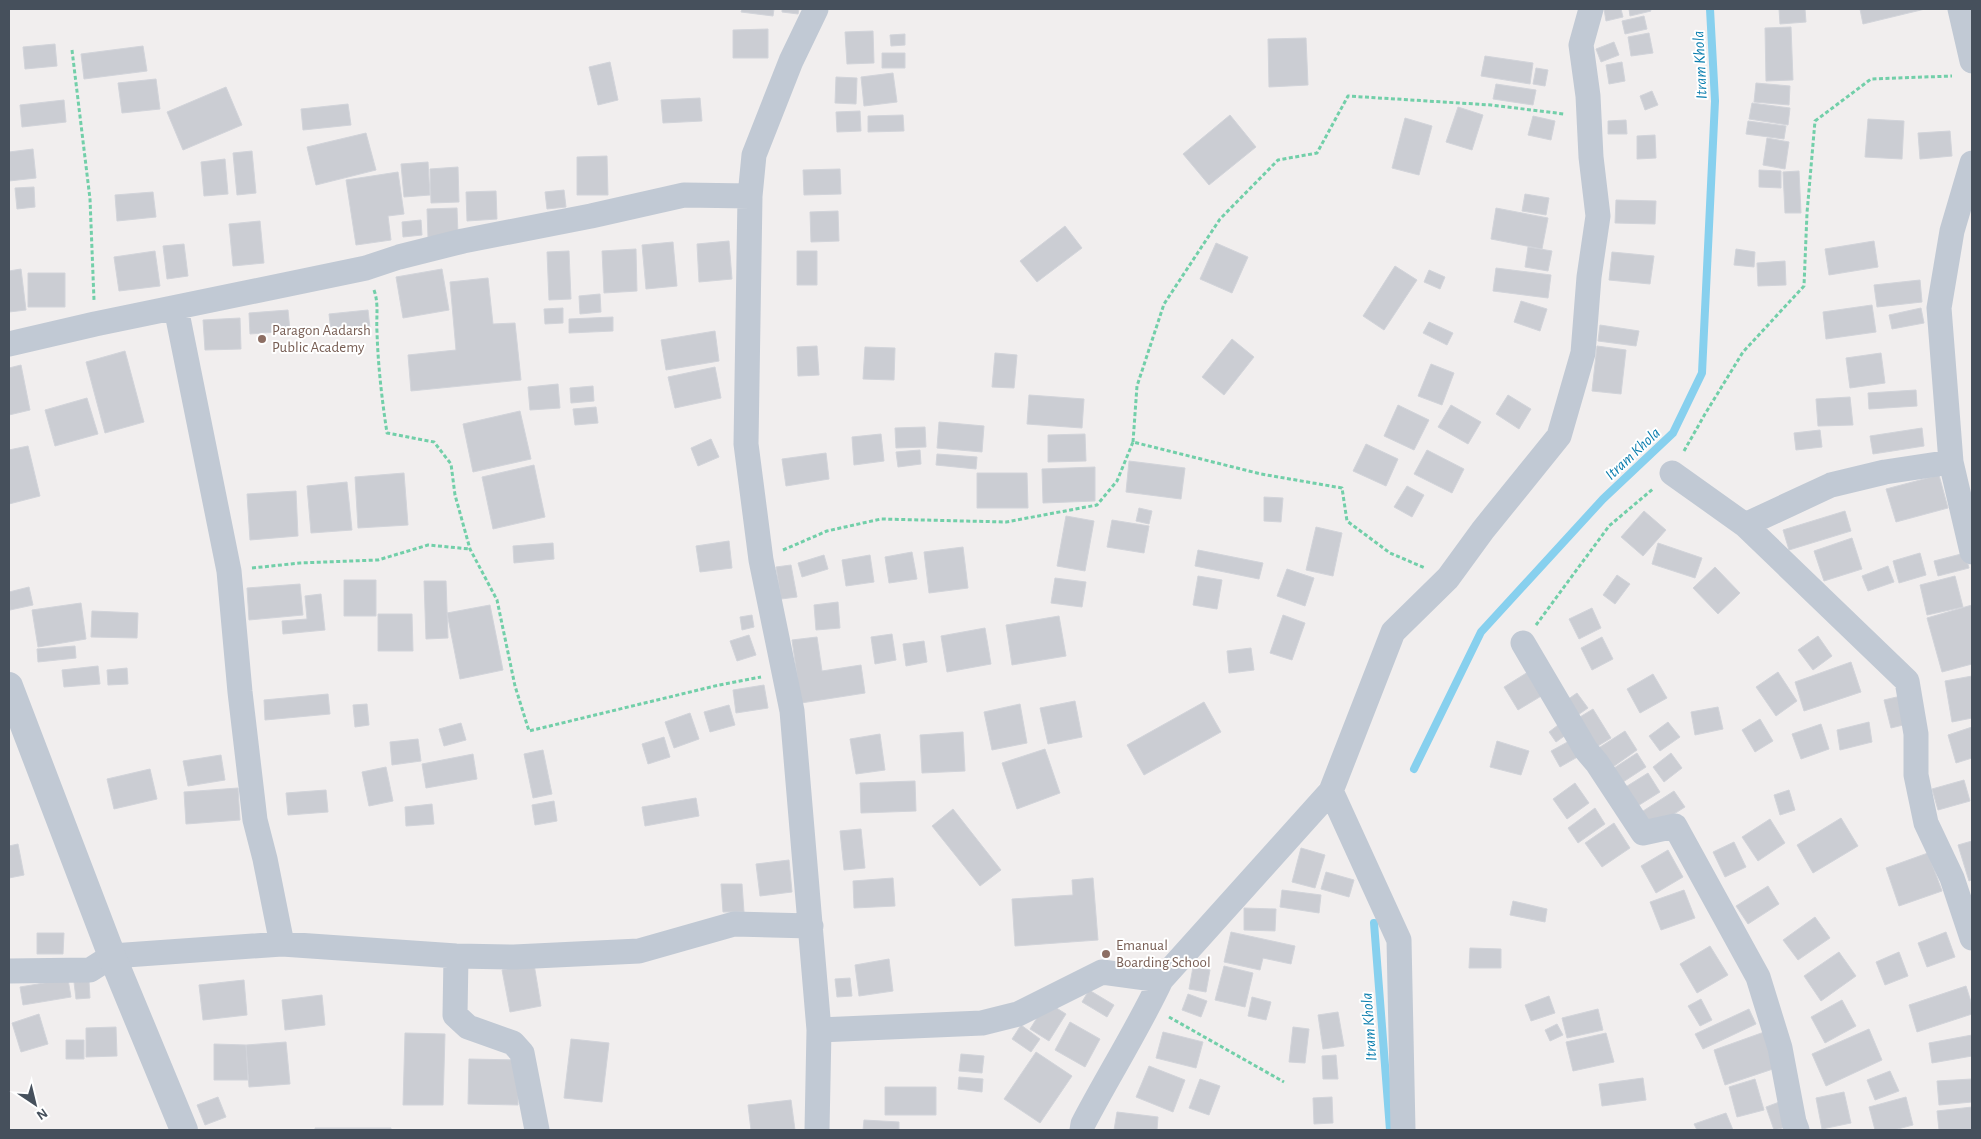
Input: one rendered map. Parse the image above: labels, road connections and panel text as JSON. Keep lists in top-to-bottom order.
{
  "water": ["Itram Khola"],
  "places": ["Paragon Aadarsh Public Academy", "Emanual Boarding School"],
  "north": "bottom right"
}
